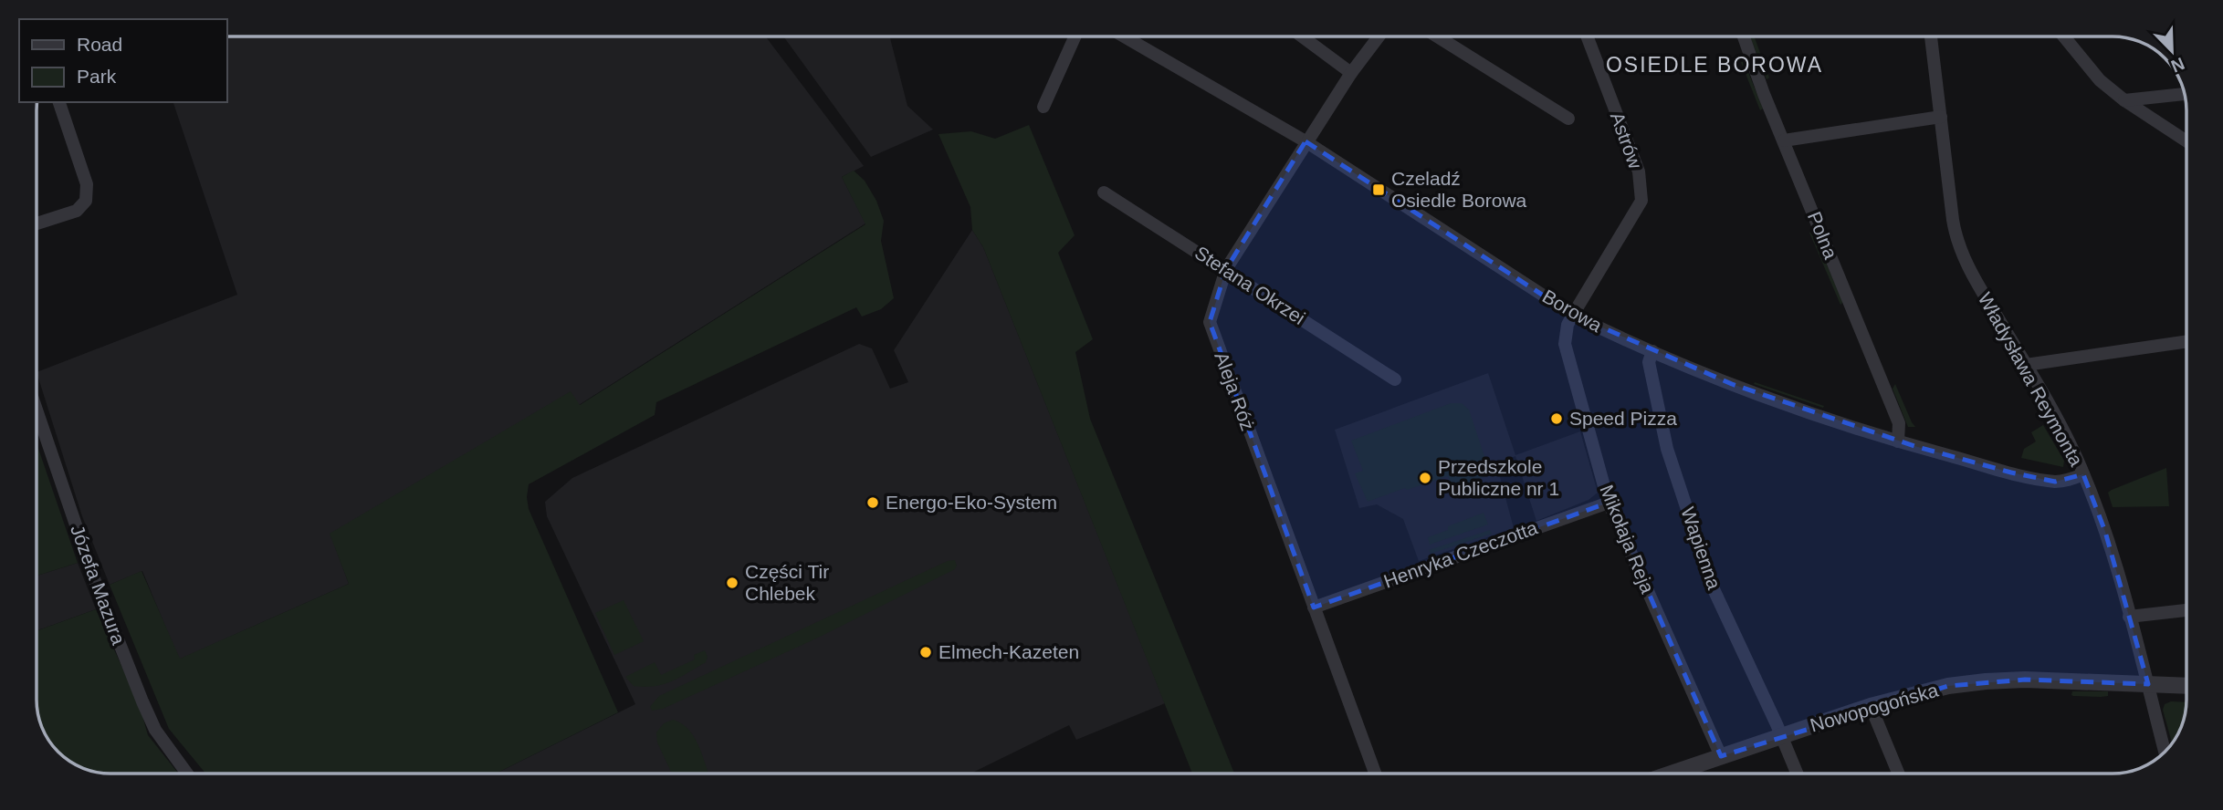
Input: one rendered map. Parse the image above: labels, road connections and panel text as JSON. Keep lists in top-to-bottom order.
{
  "streets": {
    "street": [
      "Astrów",
      "Polna",
      "Stefana Okrzei",
      "Borowa",
      "Władysława Reymonta",
      "Aleja Róż",
      "Mikołaja Reja",
      "Wapienna",
      "Henryka Czeczotta",
      "Józefa Mazura",
      "Nowopogońska"
    ]
  },
  "crossings": [
    ["Astrów", "Borowa"],
    ["Astrów", "Mikołaja Reja"],
    ["Polna", "Borowa"],
    ["Stefana Okrzei", "Aleja Róż"],
    ["Borowa", "Władysława Reymonta"],
    ["Borowa", "Aleja Róż"],
    ["Borowa", "Mikołaja Reja"],
    ["Borowa", "Wapienna"],
    ["Władysława Reymonta", "Nowopogońska"],
    ["Aleja Róż", "Henryka Czeczotta"],
    ["Mikołaja Reja", "Henryka Czeczotta"],
    ["Mikołaja Reja", "Nowopogońska"],
    ["Wapienna", "Nowopogońska"]
  ],
  "districts": ["OSIEDLE BOROWA"],
  "places": {
    "transit": ["Czeladź Osiedle Borowa"],
    "other": [
      "Speed Pizza",
      "Przedszkole Publiczne nr 1",
      "Energo-Eko-System",
      "Części Tir Chlebek",
      "Elmech-Kazeten"
    ]
  },
  "legend": ["Road", "Park"],
  "north": "bottom right"
}
